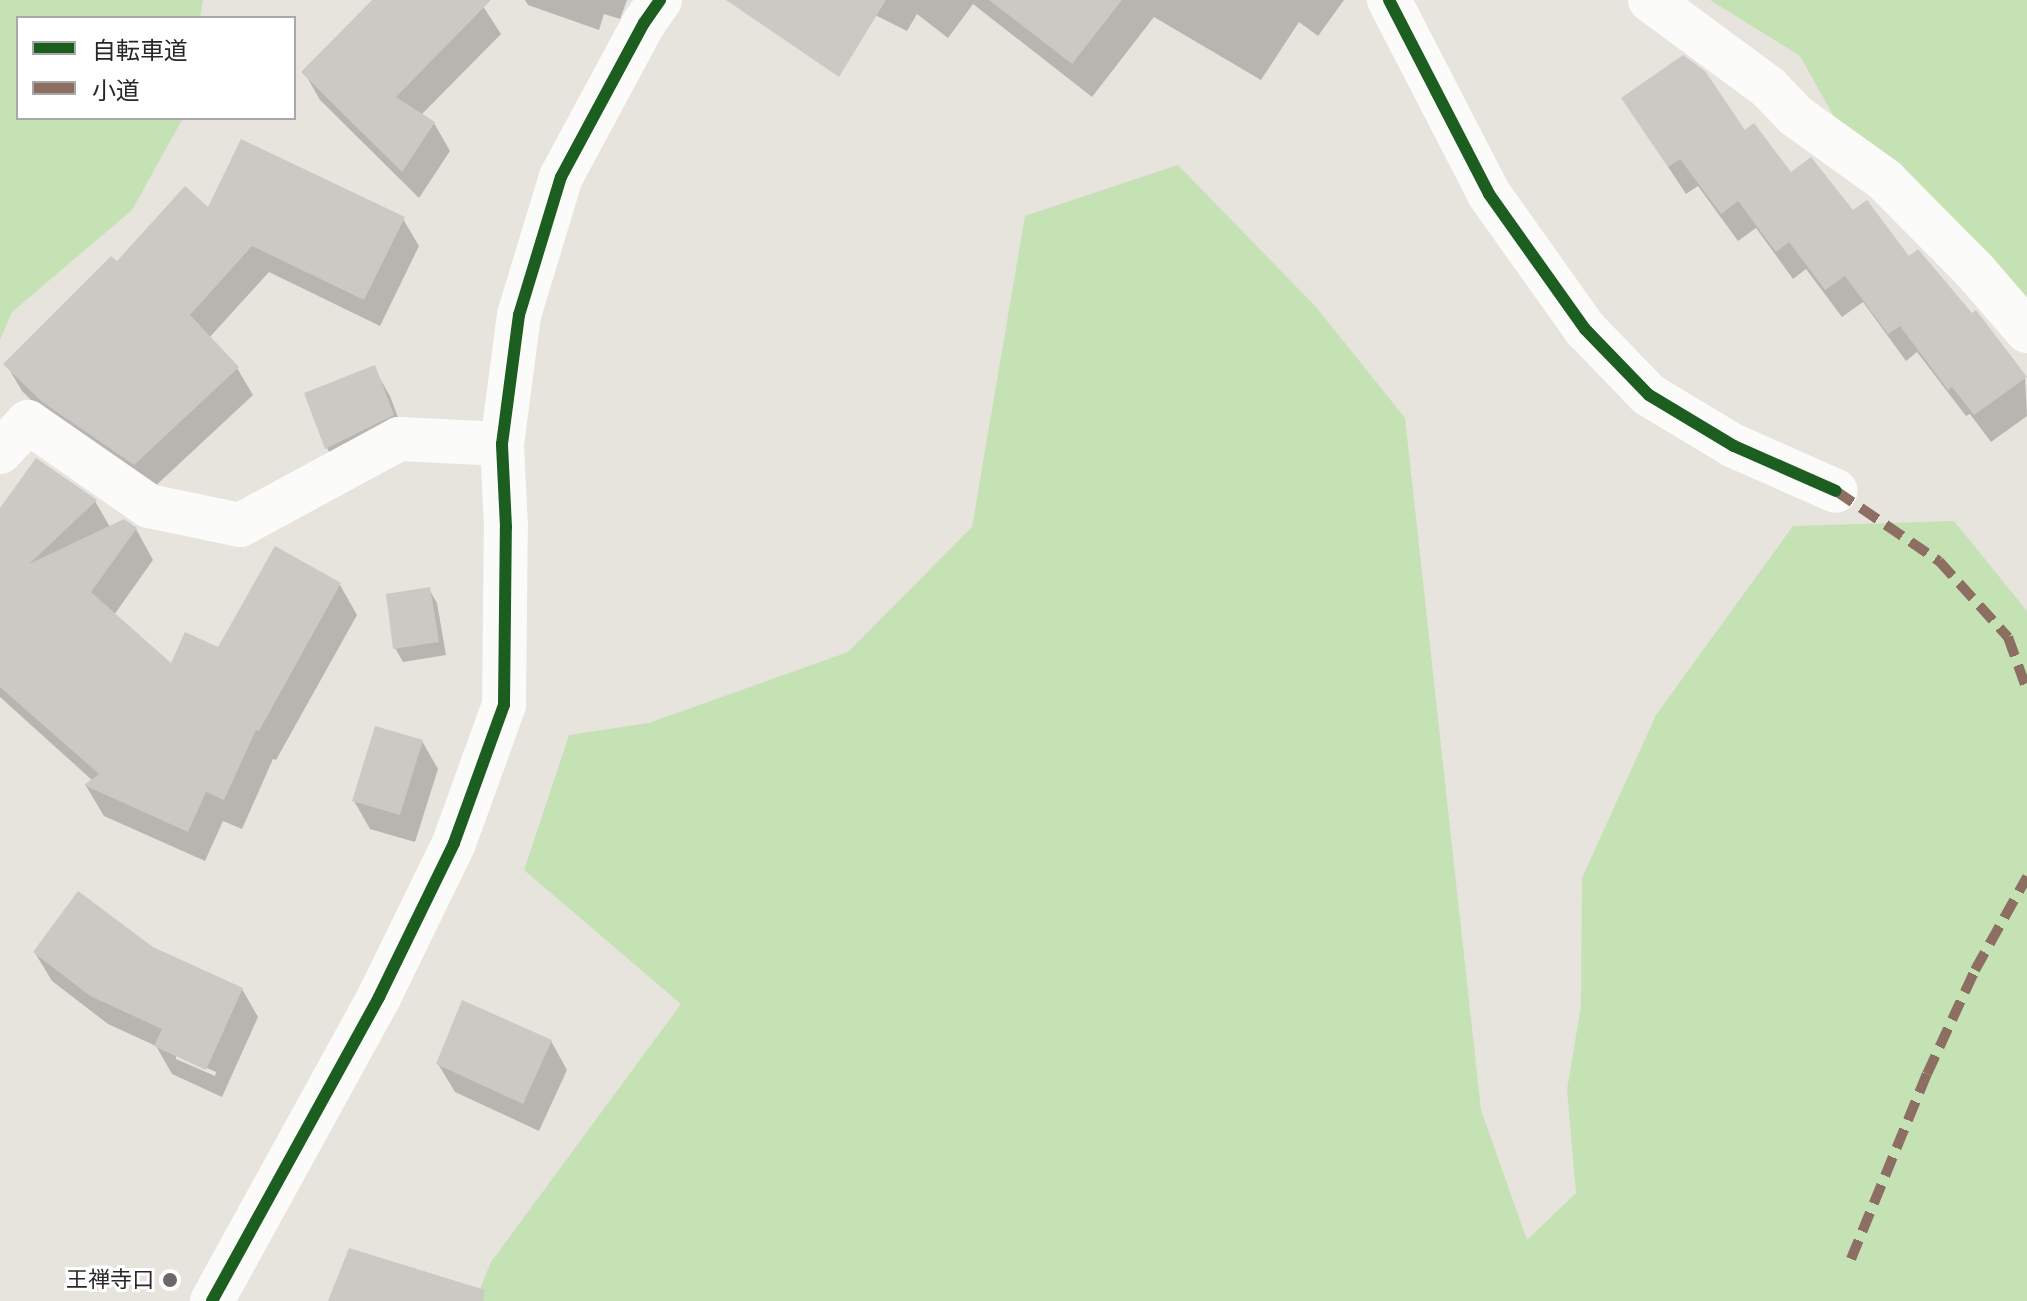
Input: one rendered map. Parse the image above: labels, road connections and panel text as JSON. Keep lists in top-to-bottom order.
{
  "places": ["王禅寺口"],
  "legend": ["自転車道", "小道"]
}
